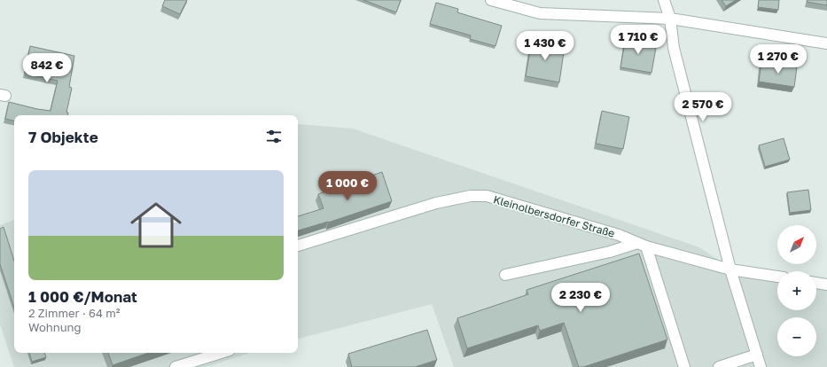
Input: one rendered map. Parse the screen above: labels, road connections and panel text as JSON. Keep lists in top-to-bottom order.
{
  "streets": {
    "street": ["Kleinolbersdorfer Straße"]
  },
  "north": "top right",
  "page": {
    "price": [
      "1 710 €",
      "1 430 €",
      "1 270 €",
      "842 €",
      "2 570 €",
      "1 000 €",
      "2 230 €"
    ],
    "heading": "7 Objekte",
    "list": [
      {
        "name": "1 000 €/Monat",
        "note": "2 Zimmer · 64 m² · Wohnung"
      }
    ],
    "map_buttons": ["+", "−"]
  }
}
